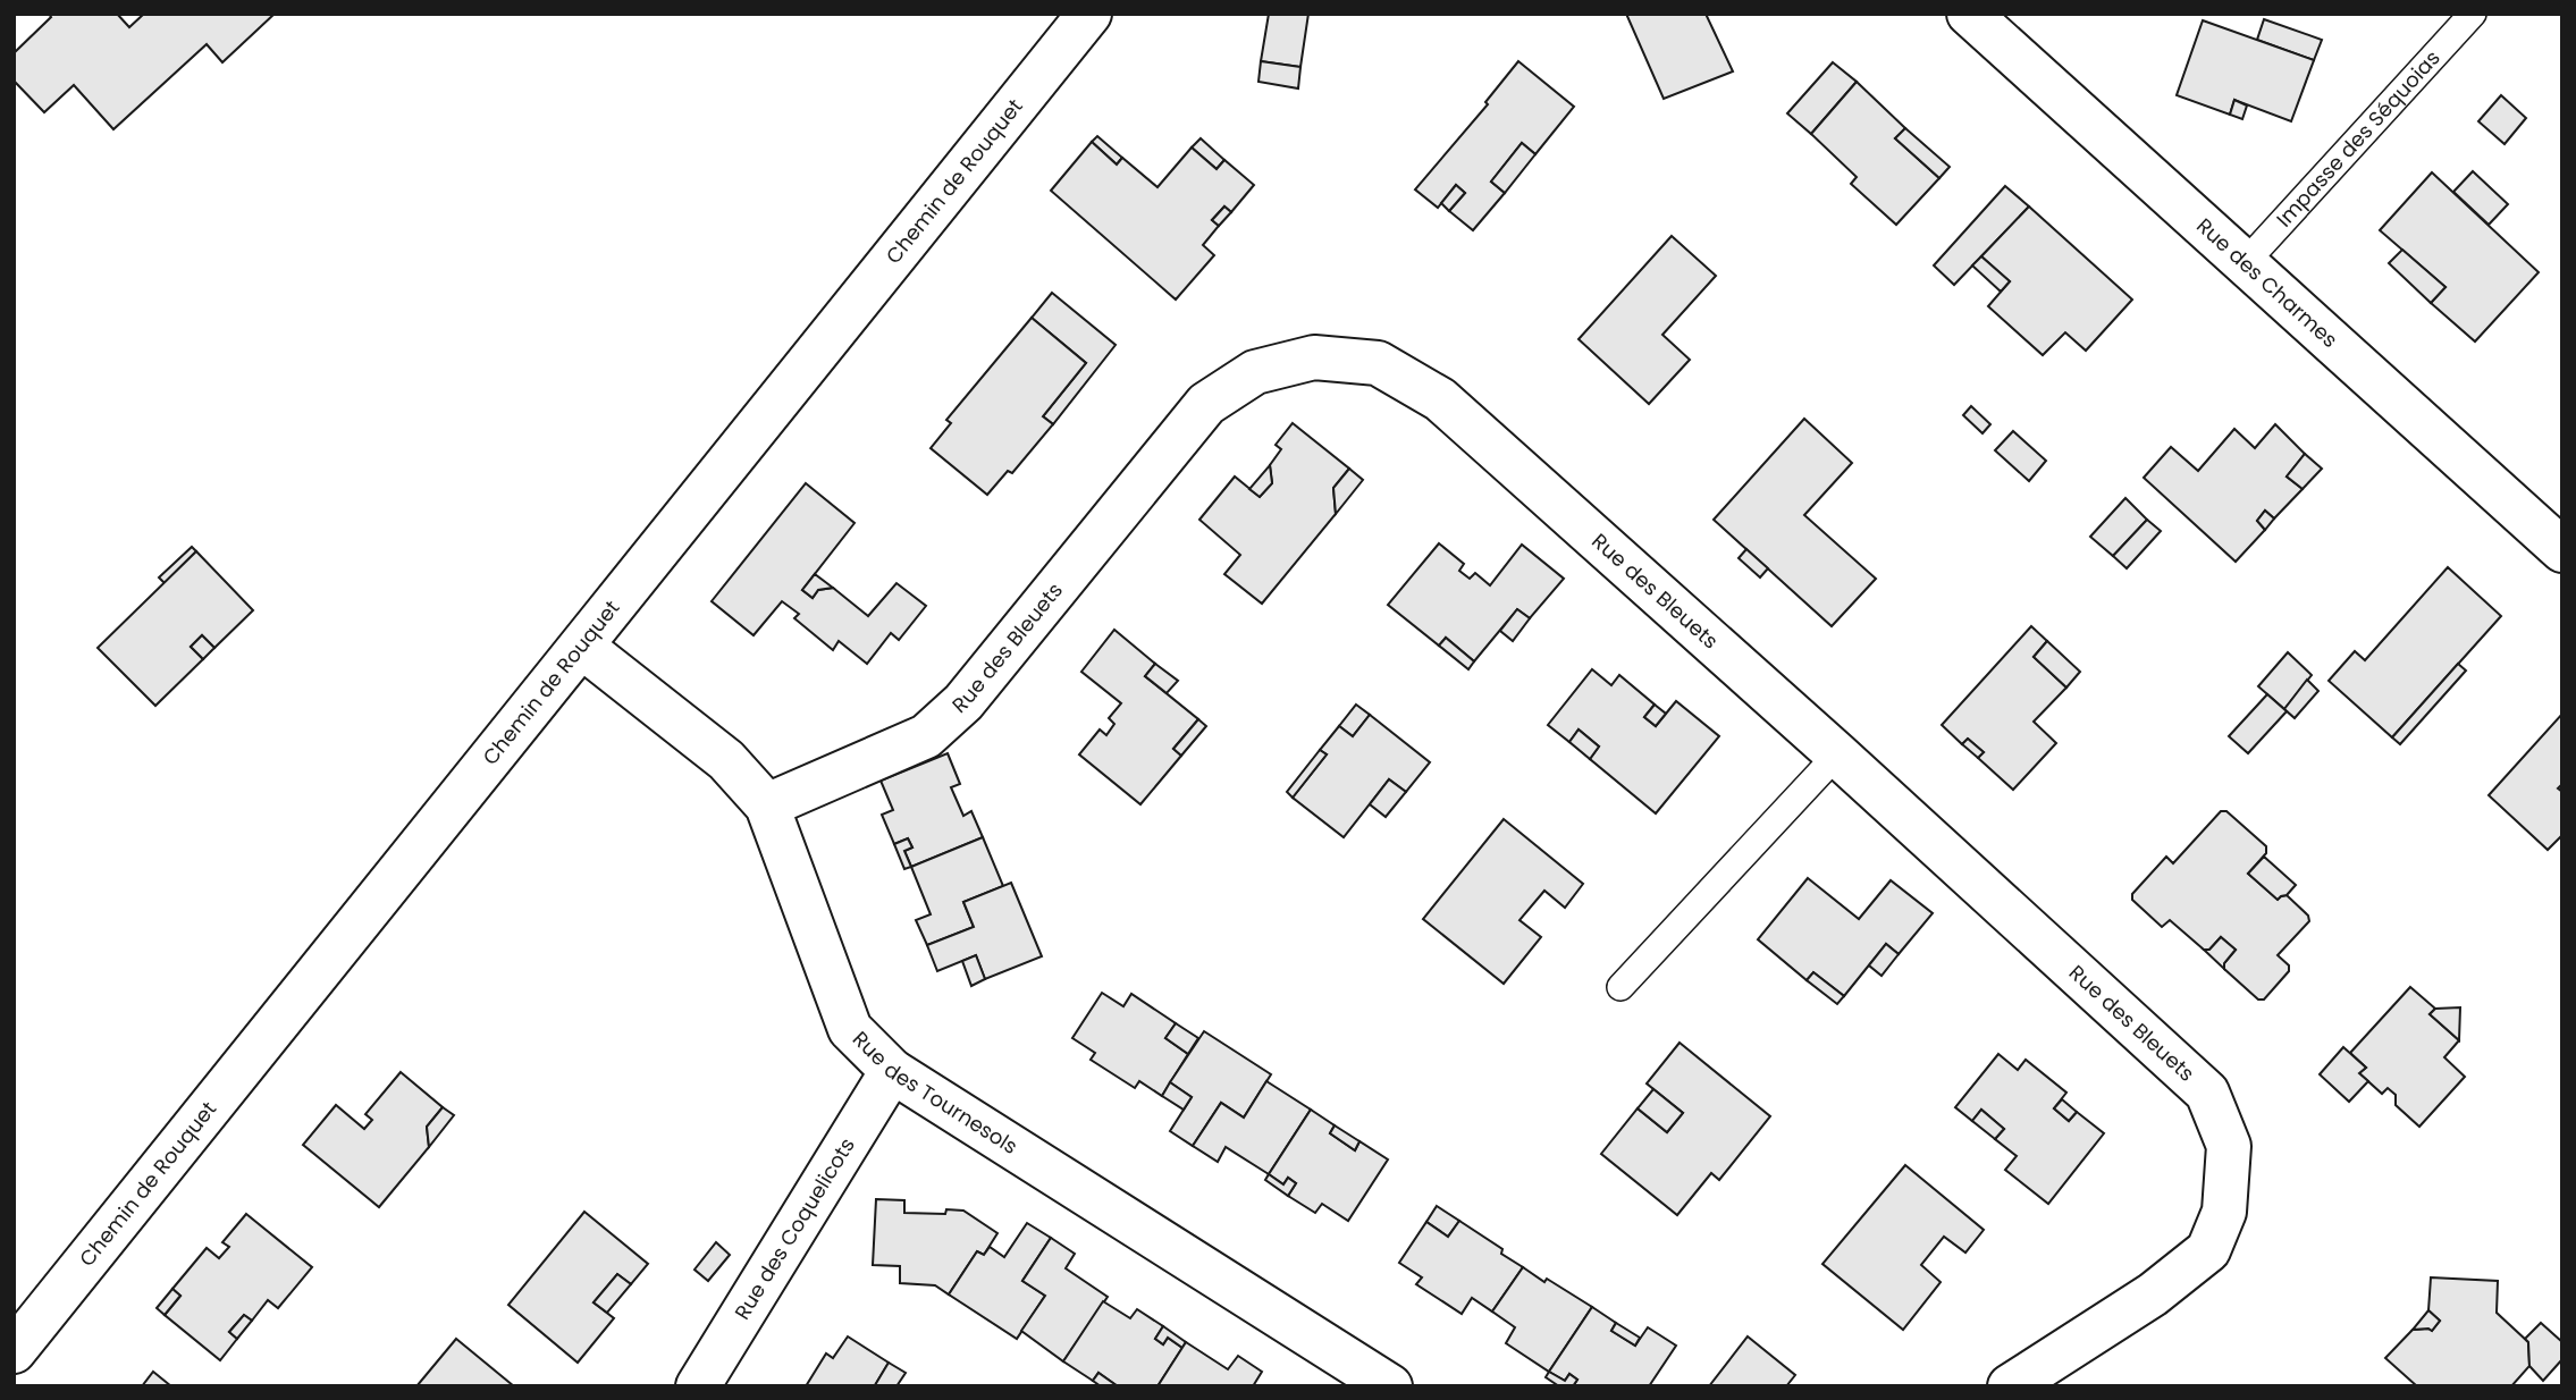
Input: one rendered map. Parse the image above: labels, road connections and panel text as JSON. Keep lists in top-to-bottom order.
{
  "streets": {
    "street": [
      "Chemin de Rouquet",
      "Rue des Charmes",
      "Rue des Bleuets",
      "Rue des Tournesols",
      "Rue des Coquelicots"
    ],
    "lane": ["Impasse des Séquoias"]
  },
  "crossings": [
    ["Impasse des Séquoias", "Rue des Charmes"],
    ["Chemin de Rouquet", "Rue des Tournesols"],
    ["Rue des Bleuets", "Rue des Tournesols"],
    ["Rue des Tournesols", "Rue des Coquelicots"]
  ]
}
